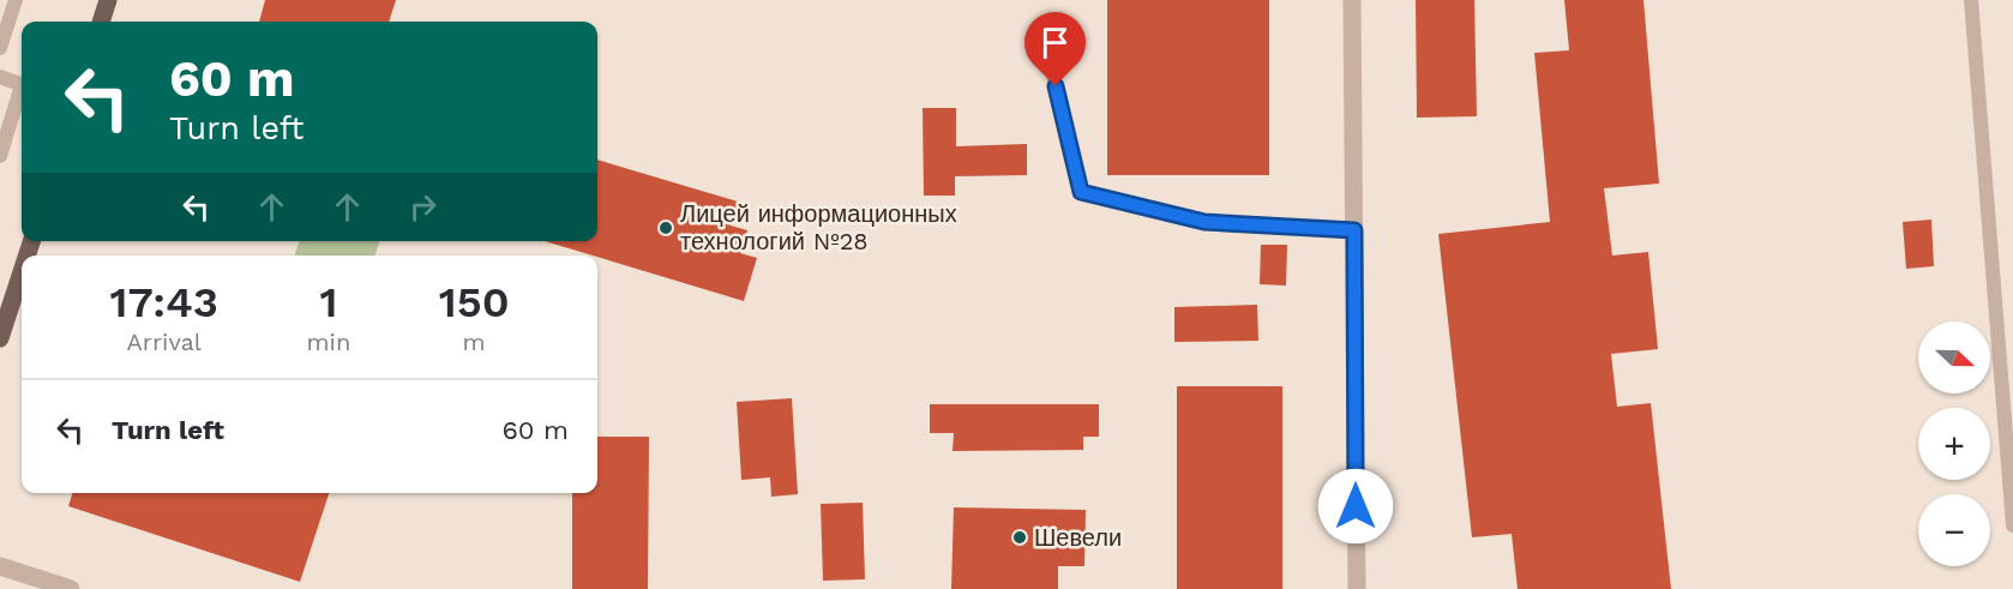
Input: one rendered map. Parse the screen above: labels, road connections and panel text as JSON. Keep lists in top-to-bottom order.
{
  "places": ["Лицей информационных технологий №28", "Шевели"],
  "north": "right",
  "page": {
    "turn": ["60 m", "Turn left"],
    "eta": [
      "17:43",
      "Arrival",
      "1",
      "min",
      "150",
      "m"
    ],
    "map_buttons": ["+", "−"],
    "list": [
      {
        "name": "Turn left",
        "value": "60 m"
      }
    ]
  }
}
